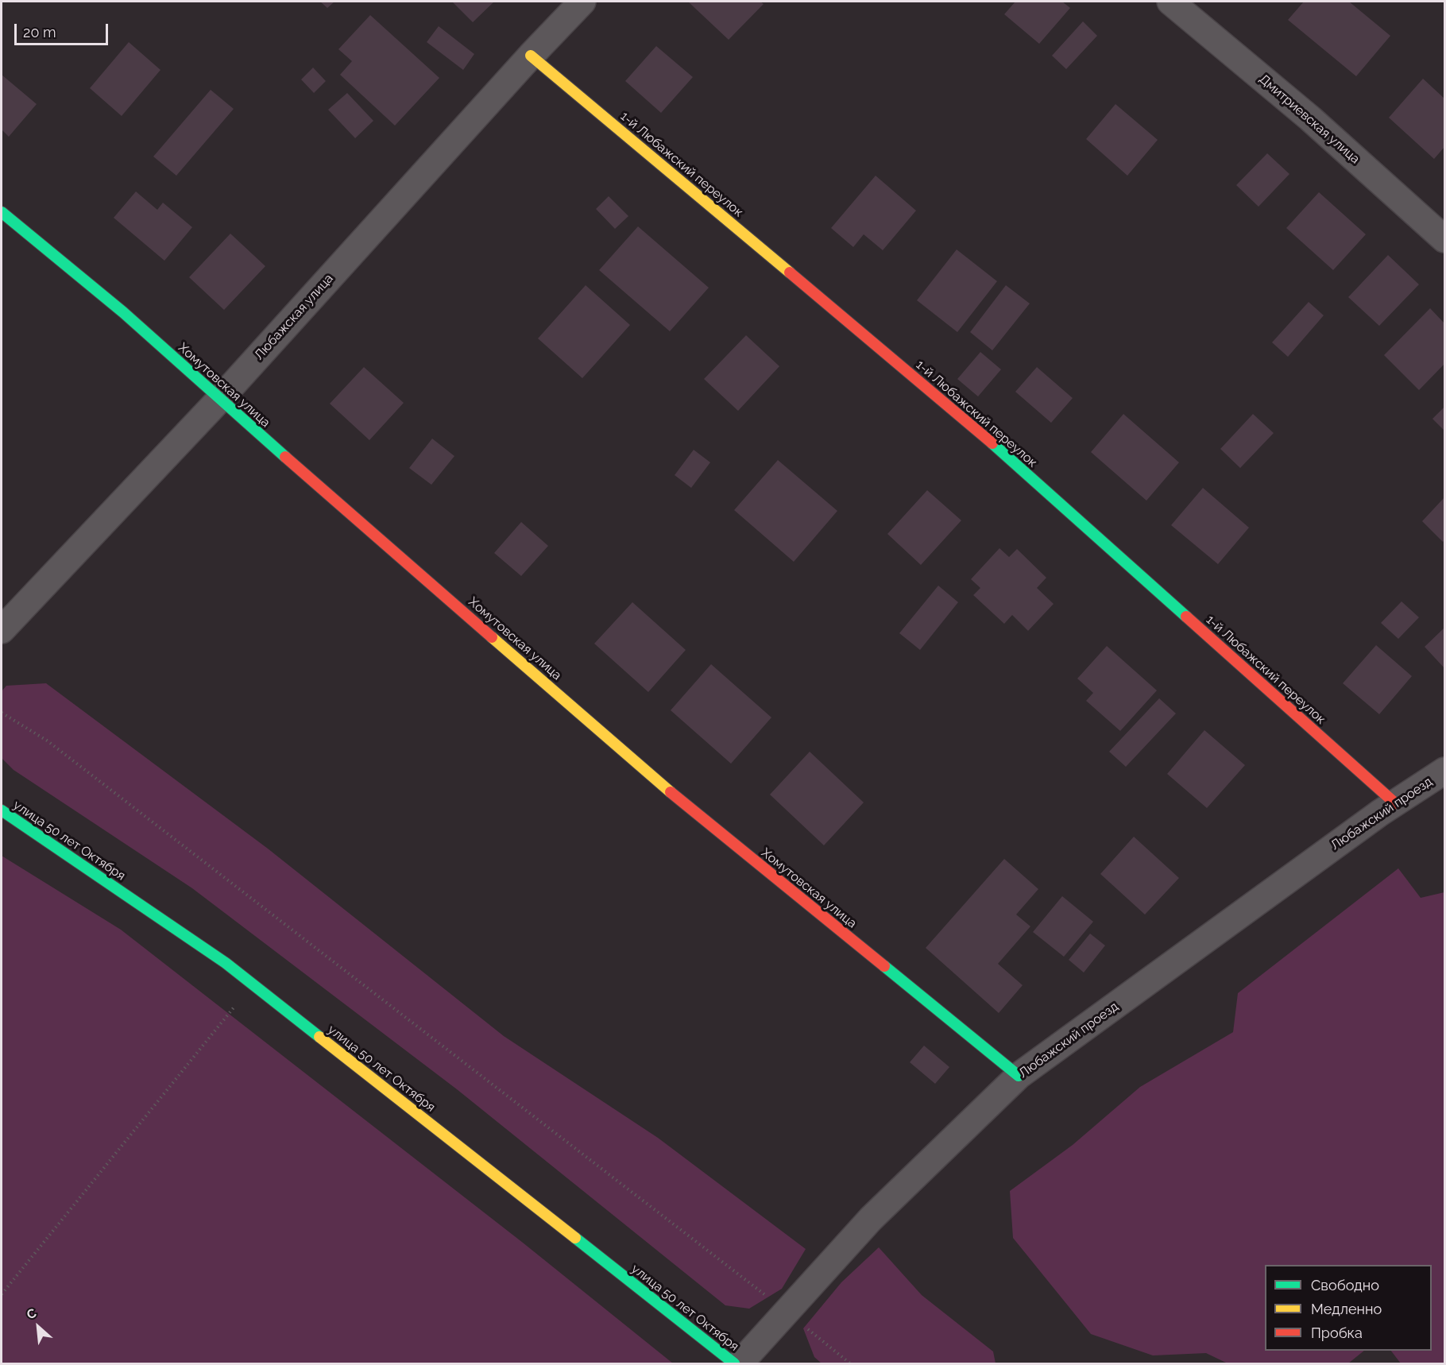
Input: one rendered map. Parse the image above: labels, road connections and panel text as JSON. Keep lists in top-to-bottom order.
{
  "streets": {
    "street": [
      "Дмитриевская улица",
      "1-й Любажский переулок",
      "Любажская улица",
      "Хомутовская улица",
      "Любажский проезд",
      "улица 50 лет Октября"
    ]
  },
  "crossings": [
    ["1-й Любажский переулок", "Любажская улица"],
    ["1-й Любажский переулок", "Любажский проезд"],
    ["Любажская улица", "Хомутовская улица"],
    ["Хомутовская улица", "Любажский проезд"]
  ],
  "legend": ["Свободно", "Медленно", "Пробка"],
  "scale_bar": "20 m",
  "north": "top left"
}
